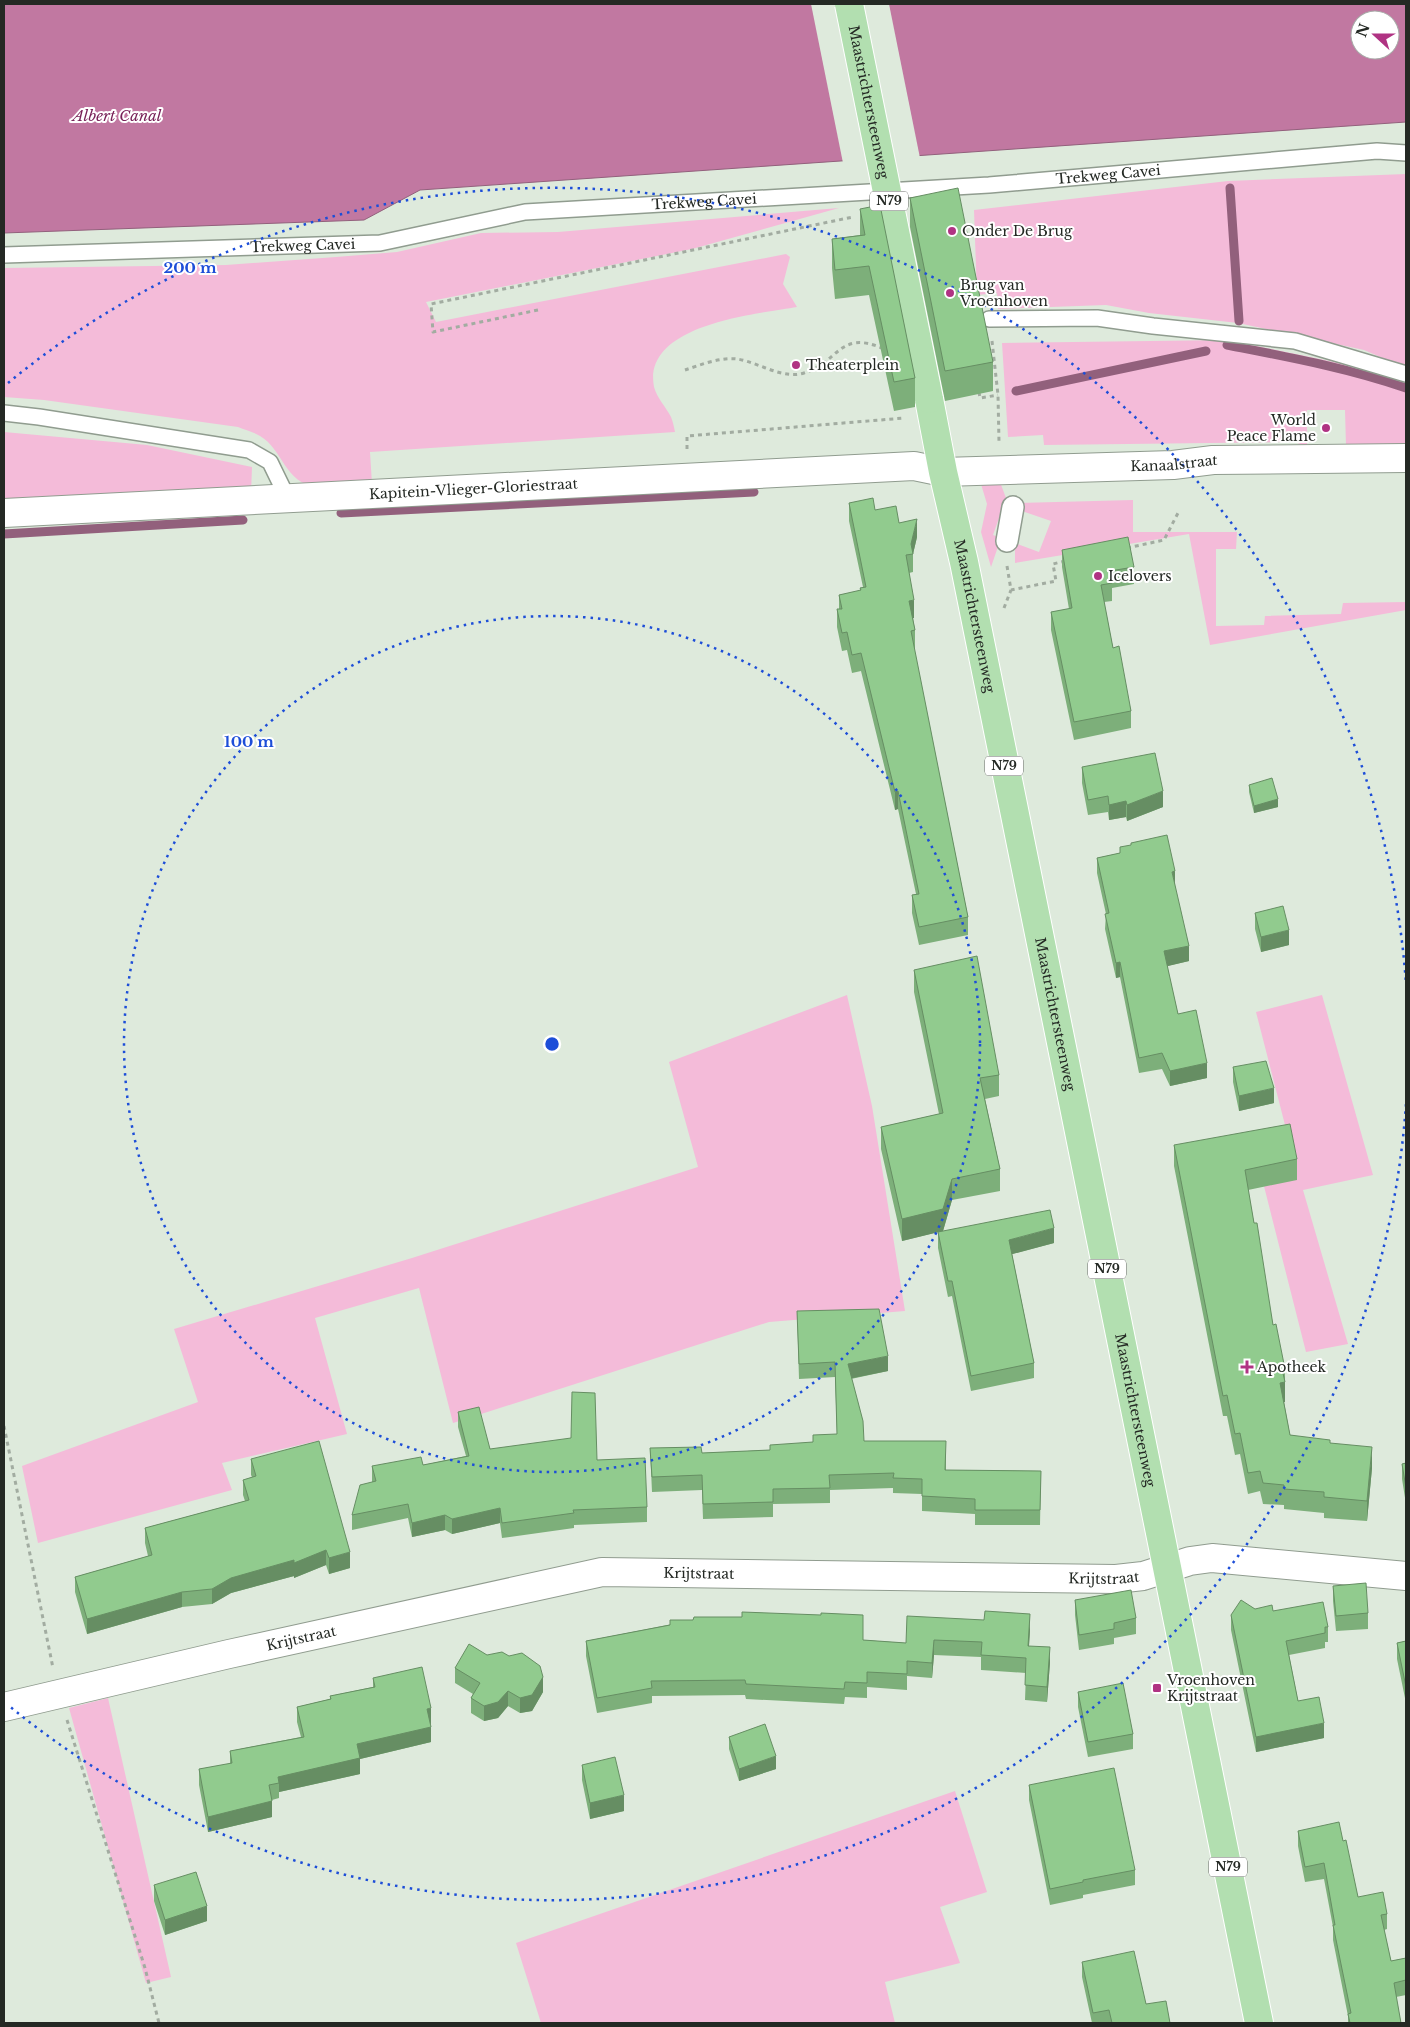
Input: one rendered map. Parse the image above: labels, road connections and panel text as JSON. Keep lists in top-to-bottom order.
{
  "streets": {
    "main road": ["Maastrichtersteenweg", "N79"],
    "street": ["Kanaalstraat", "Kapitein-Vlieger-Gloriestraat", "Krijtstraat"],
    "lane": ["Trekweg Cavei"]
  },
  "crossings": [
    ["Maastrichtersteenweg", "Kanaalstraat"],
    ["Maastrichtersteenweg", "Kapitein-Vlieger-Gloriestraat"],
    ["Maastrichtersteenweg", "Krijtstraat"],
    ["Kanaalstraat", "Kapitein-Vlieger-Gloriestraat"]
  ],
  "water": ["Albert Canal"],
  "places": {
    "other": [
      "Onder De Brug",
      "Brug van Vroenhoven",
      "Theaterplein",
      "World Peace Flame",
      "Icelovers"
    ],
    "health": ["Apotheek"],
    "transit": ["Vroenhoven Krijtstraat"]
  },
  "north": "left",
  "rings": ["200 m", "100 m"]
}
